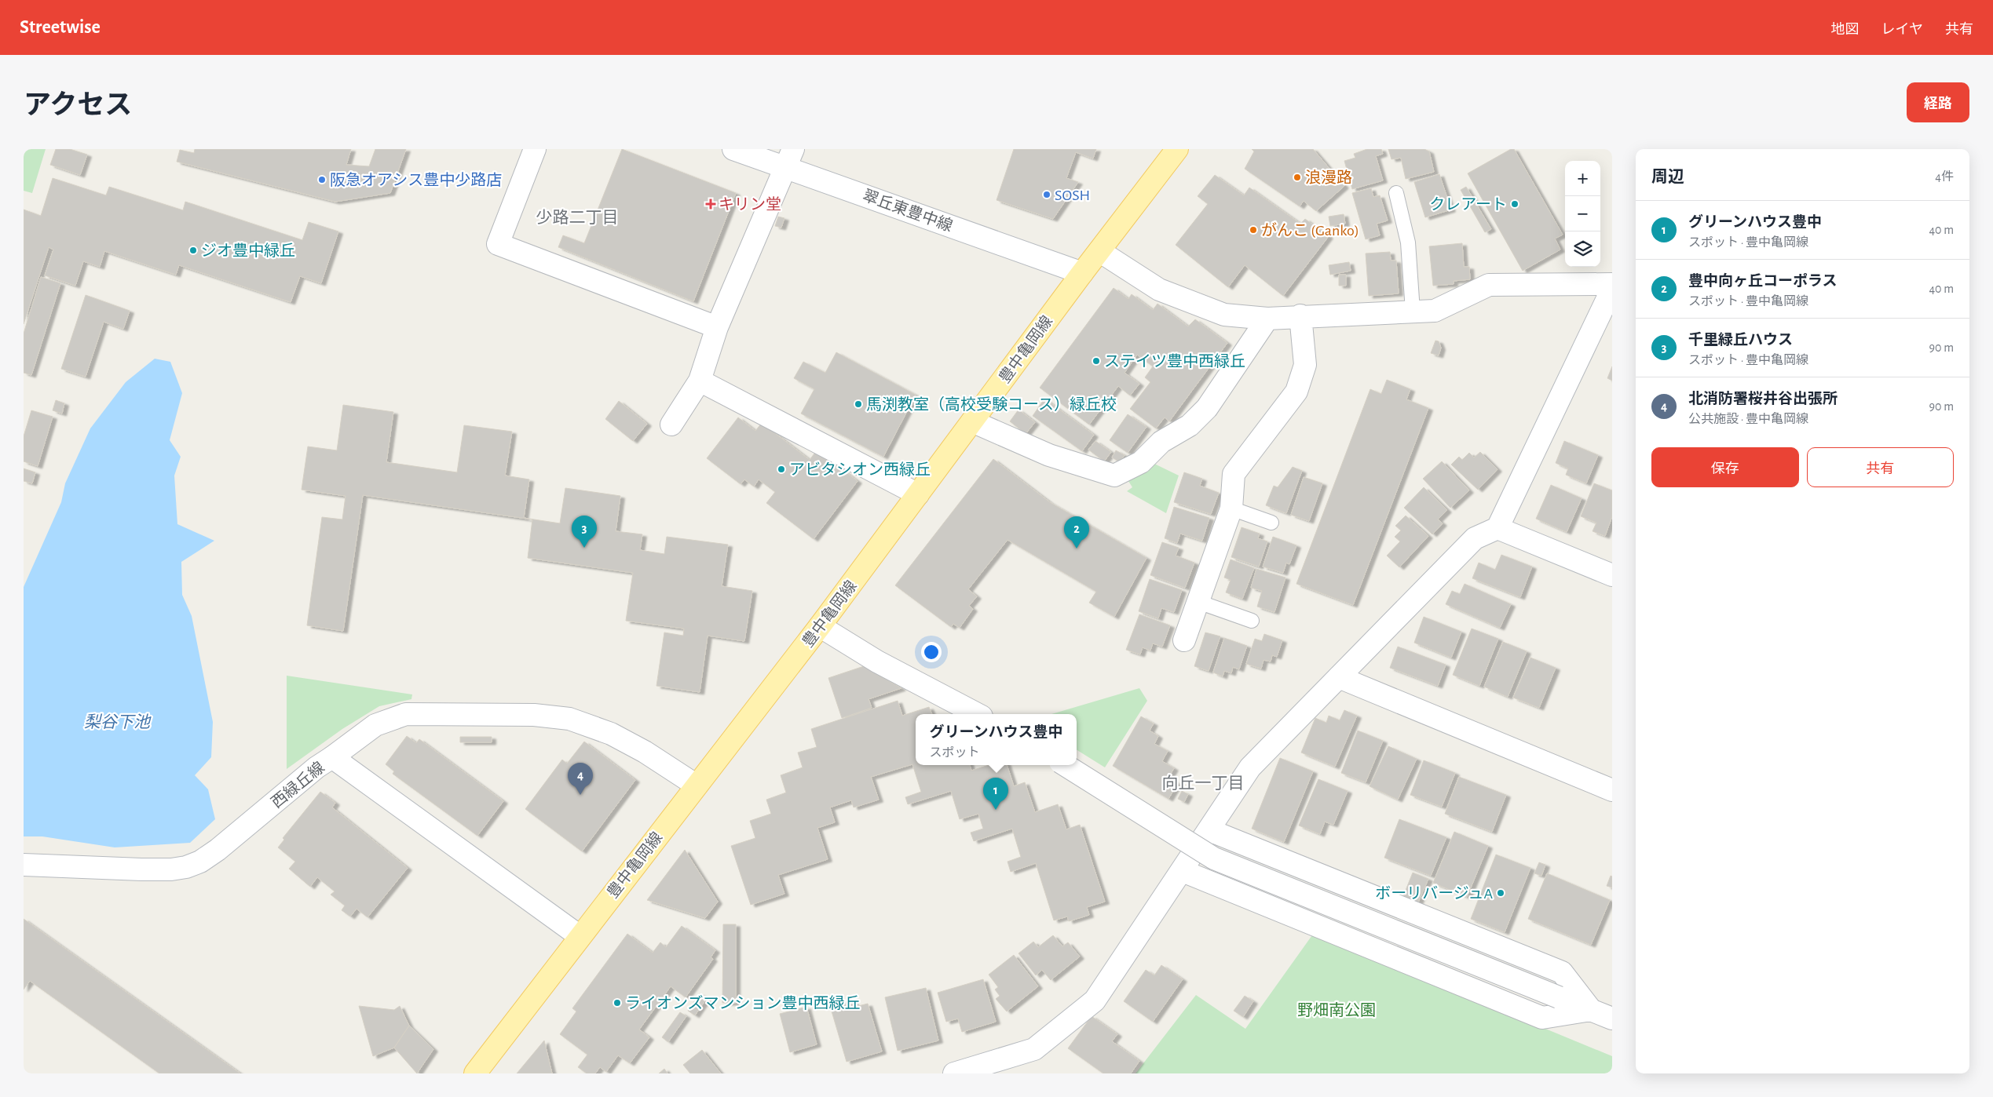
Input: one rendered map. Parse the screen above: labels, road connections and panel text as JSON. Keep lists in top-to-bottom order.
{
  "streets": {
    "main road": ["豊中亀岡線"],
    "street": ["翠丘東豊中線", "西緑丘線"]
  },
  "crossings": [
    ["翠丘東豊中線", "豊中亀岡線"],
    ["豊中亀岡線", "西緑丘線"]
  ],
  "districts": ["少路二丁目", "向丘一丁目"],
  "water": ["梨谷下池"],
  "parks": ["野畑南公園"],
  "places": {
    "other": [
      "浪漫路",
      "阪急オアシス豊中少路店",
      "SOSH",
      "クレアート",
      "がんこ (Ganko)",
      "ジオ豊中緑丘",
      "ステイツ豊中西緑丘",
      "馬渕教室（高校受験コース）緑丘校",
      "アビタシオン西緑丘",
      "ボーリバージュA",
      "ライオンズマンション豊中西緑丘"
    ],
    "health": ["キリン堂"]
  },
  "page": {
    "header": "Streetwise",
    "nav": ["地図", "レイヤ", "共有"],
    "title": "アクセス",
    "buttons": [
      "経路",
      ["保存", "共有"]
    ],
    "heading": ["周辺", "4件"],
    "map_buttons": ["+", "−"],
    "list": [
      {
        "mark": "1",
        "name": "グリーンハウス豊中",
        "note": "スポット · 豊中亀岡線",
        "value": "40 m"
      },
      {
        "mark": "2",
        "name": "豊中向ヶ丘コーポラス",
        "note": "スポット · 豊中亀岡線",
        "value": "40 m"
      },
      {
        "mark": "3",
        "name": "千里緑丘ハウス",
        "note": "スポット · 豊中亀岡線",
        "value": "90 m"
      },
      {
        "mark": "4",
        "name": "北消防署桜井谷出張所",
        "note": "公共施設 · 豊中亀岡線",
        "value": "90 m"
      }
    ],
    "pins": [
      "3",
      "2",
      "4",
      "1"
    ],
    "popup": ["グリーンハウス豊中", "スポット"]
  }
}
